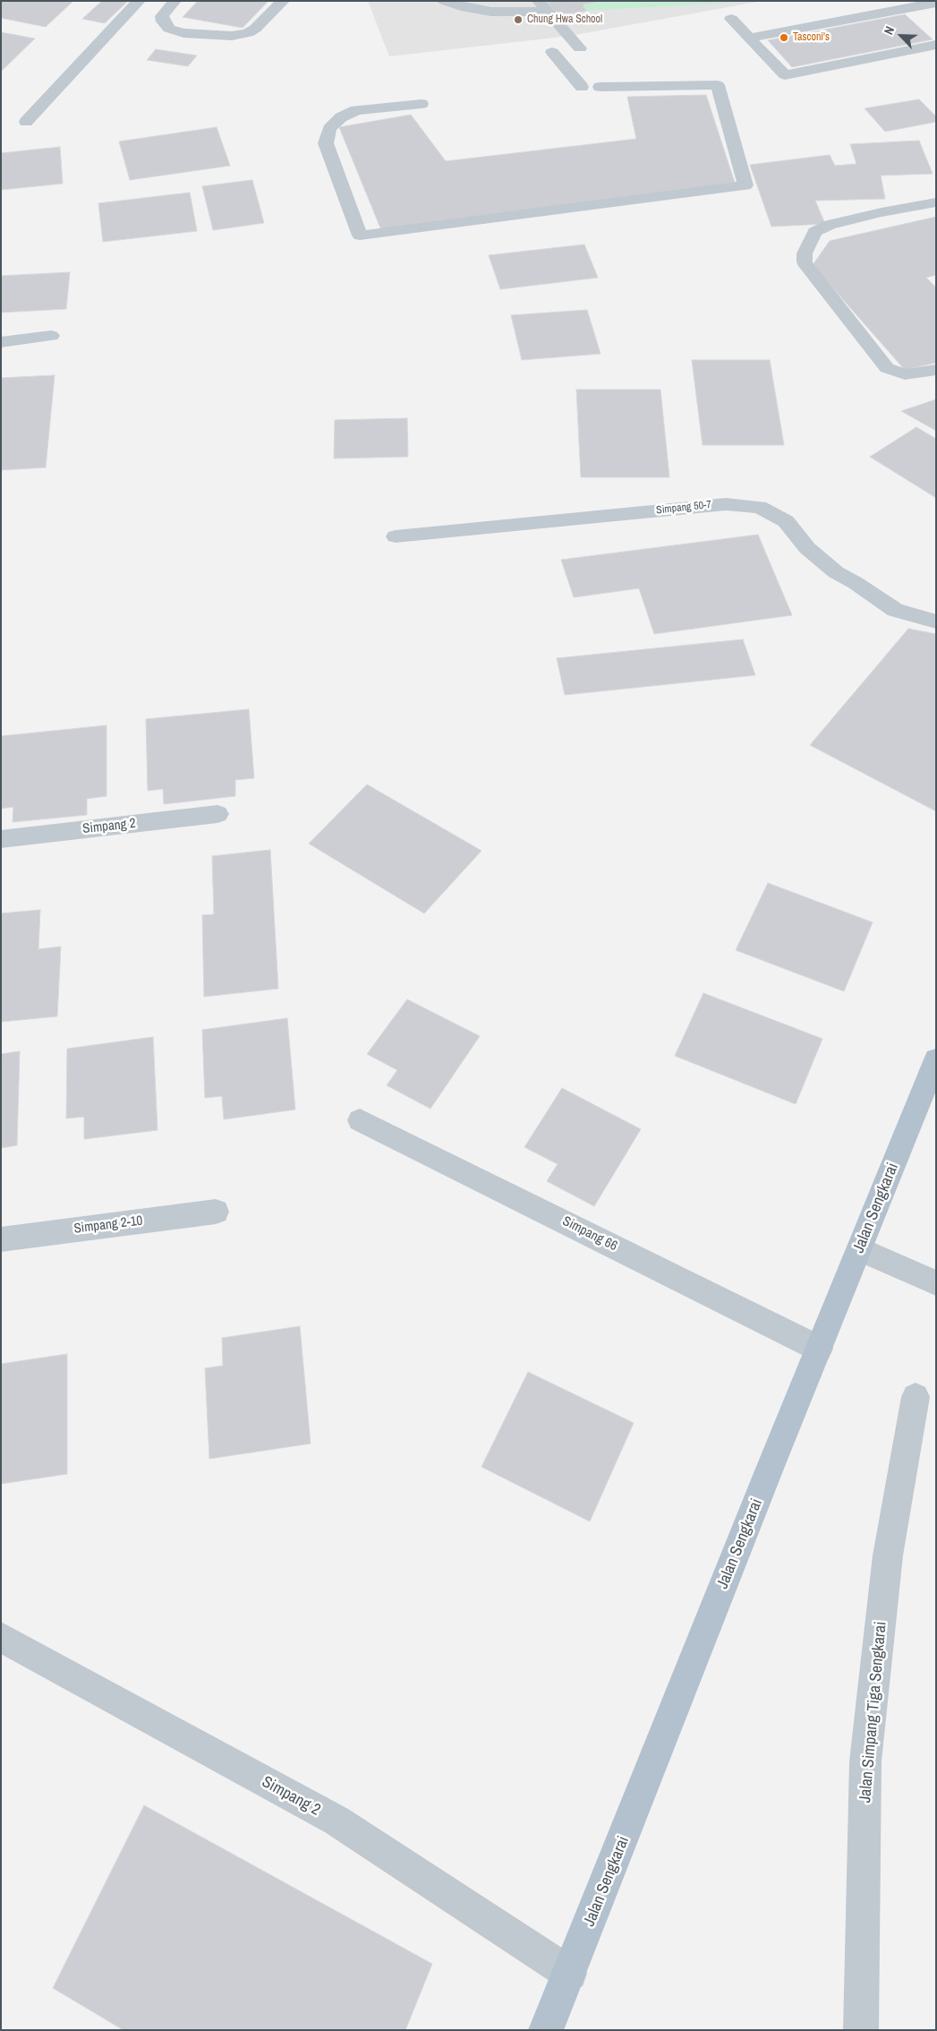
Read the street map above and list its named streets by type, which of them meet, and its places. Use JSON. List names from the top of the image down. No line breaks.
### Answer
{"streets":{"main road":["Jalan Sengkarai"],"street":["Simpang 50-7","Simpang 2","Simpang 2-10","Simpang 66","Jalan Simpang Tiga Sengkarai"]},"crossings":[["Simpang 2","Jalan Sengkarai"],["Jalan Sengkarai","Simpang 66"]],"places":["Chung Hwa School","Tasconi's"],"north":"top left"}
